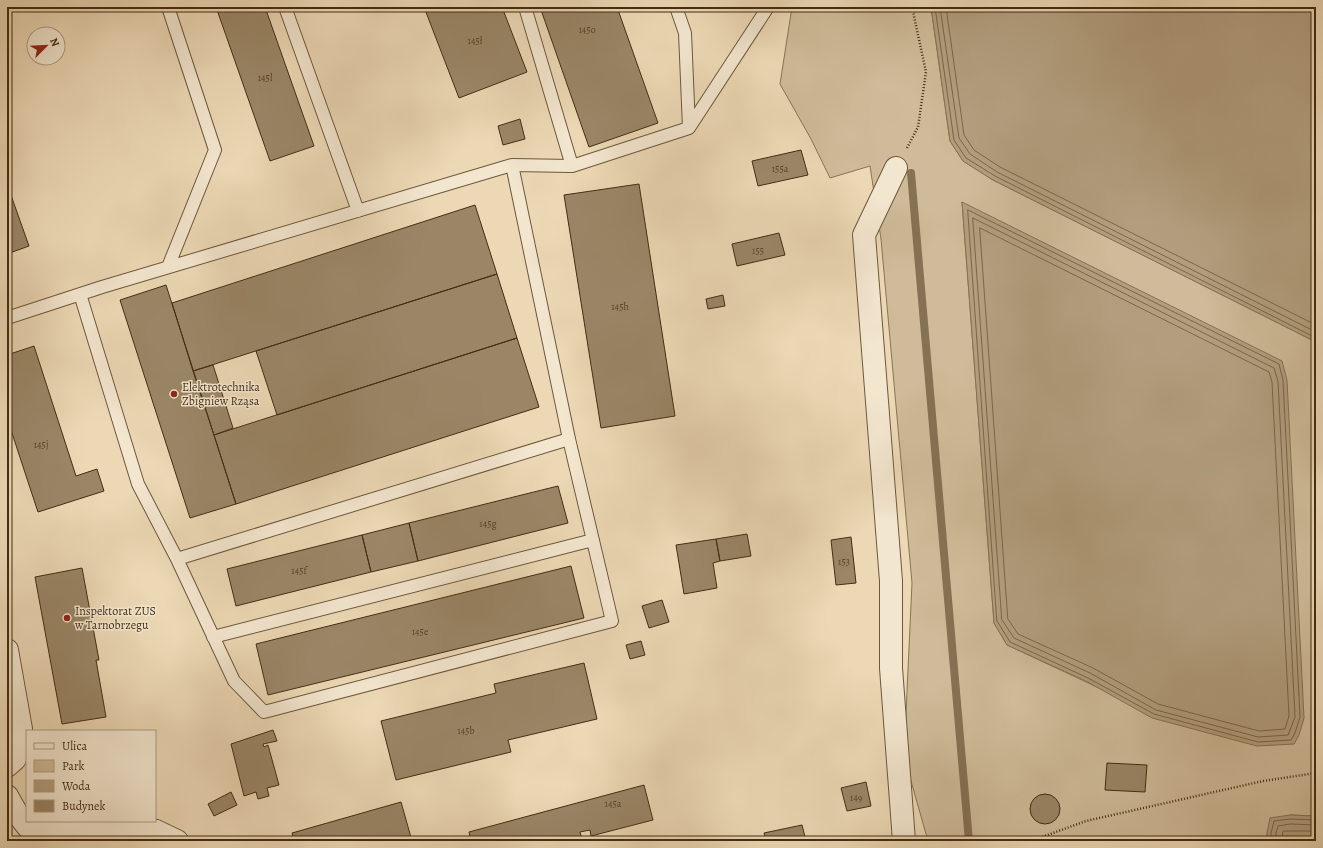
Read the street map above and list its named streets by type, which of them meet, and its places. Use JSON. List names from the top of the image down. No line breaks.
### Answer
{"places":["Elektrotechnika Zbigniew Rząsa","Inspektorat ZUS w Tarnobrzegu"],"house_numbers":["145o","145ł","145l","155a","155","145h","145j","145g","153","145f","145e","145b","149","145a"],"legend":["Ulica","Park","Woda","Budynek"],"north":"top right"}
